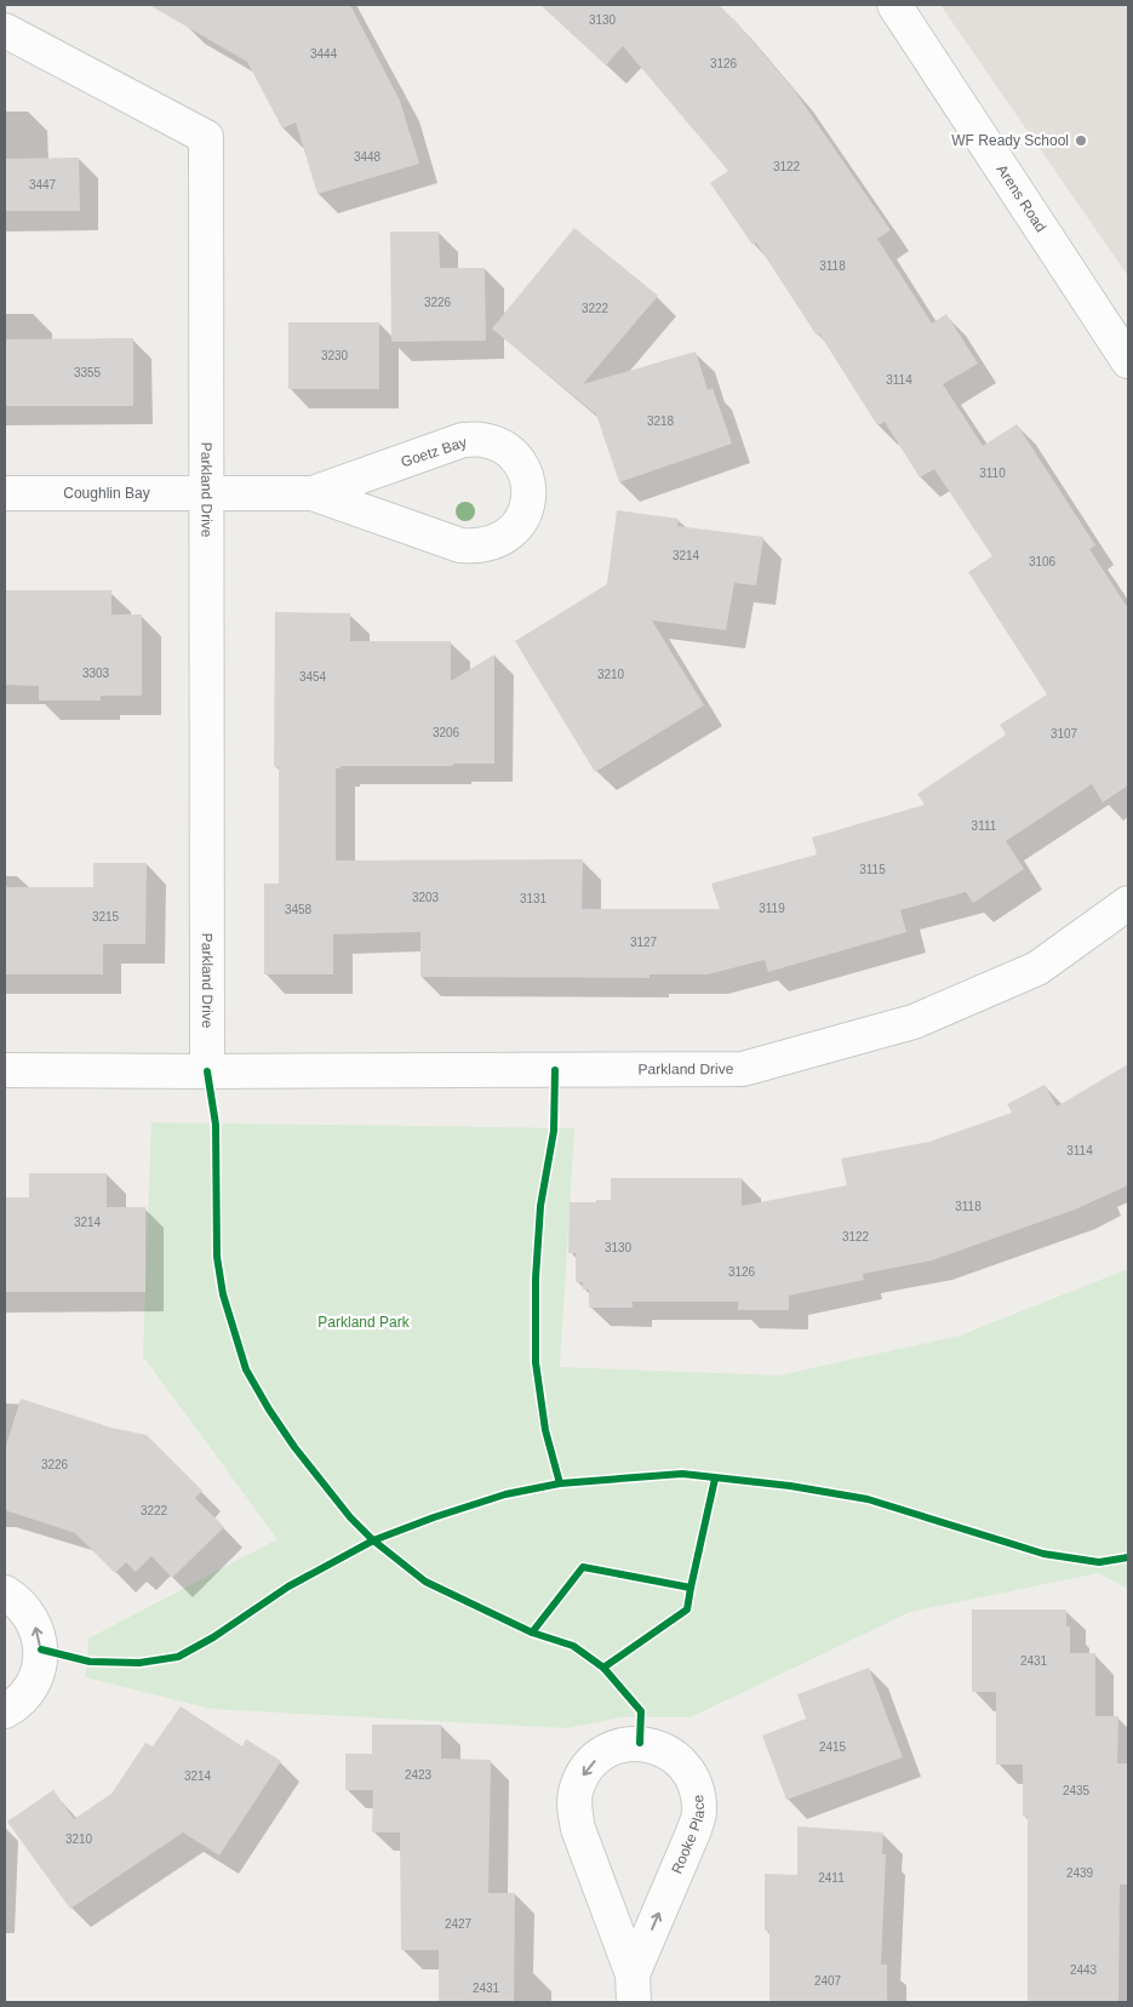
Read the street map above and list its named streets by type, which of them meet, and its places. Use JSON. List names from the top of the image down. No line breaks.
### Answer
{"streets":{"street":["Arens Road","Goetz Bay","Parkland Drive","Coughlin Bay","Rooke Place"]},"crossings":[["Goetz Bay","Parkland Drive"],["Goetz Bay","Coughlin Bay"],["Parkland Drive","Coughlin Bay"]],"parks":["Parkland Park"],"places":["WF Ready School"],"house_numbers":["3130","3444","3126","3448","3122","3447","3118","3226","3222","3230","3355","3114","3218","3110","3214","3106","3303","3210","3454","3206","3107","3111","3115","3203","3131","3119","3458","3215","3127","3114","3118","3214","3122","3130","3126","3226","3222","2431","2415","2423","3214","2435","3210","2439","2411","2427","2443","2407","2431"]}
